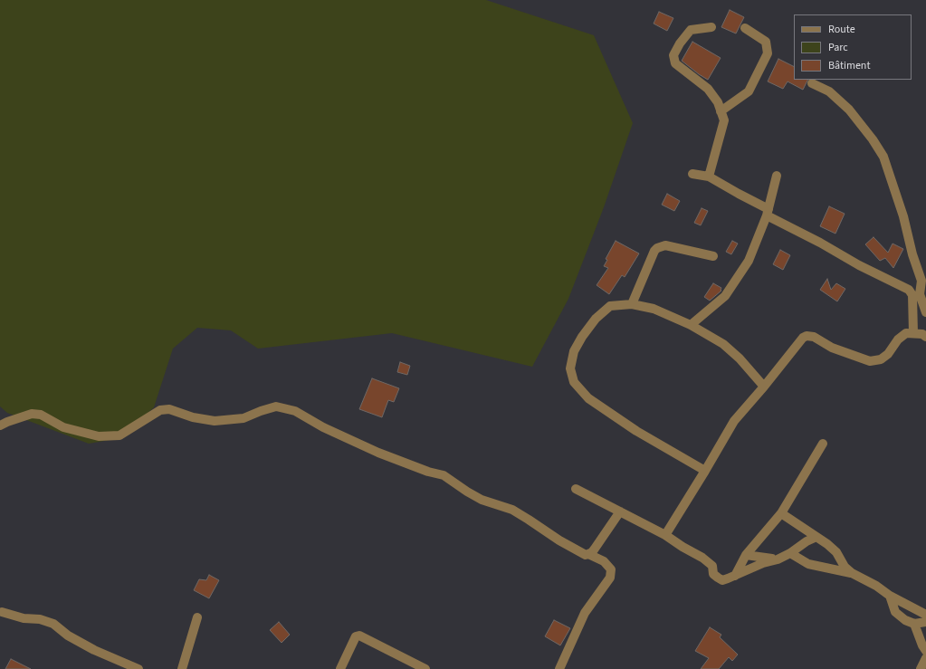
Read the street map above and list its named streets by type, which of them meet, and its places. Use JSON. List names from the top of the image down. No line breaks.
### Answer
{"legend":["Route","Parc","Bâtiment"]}
